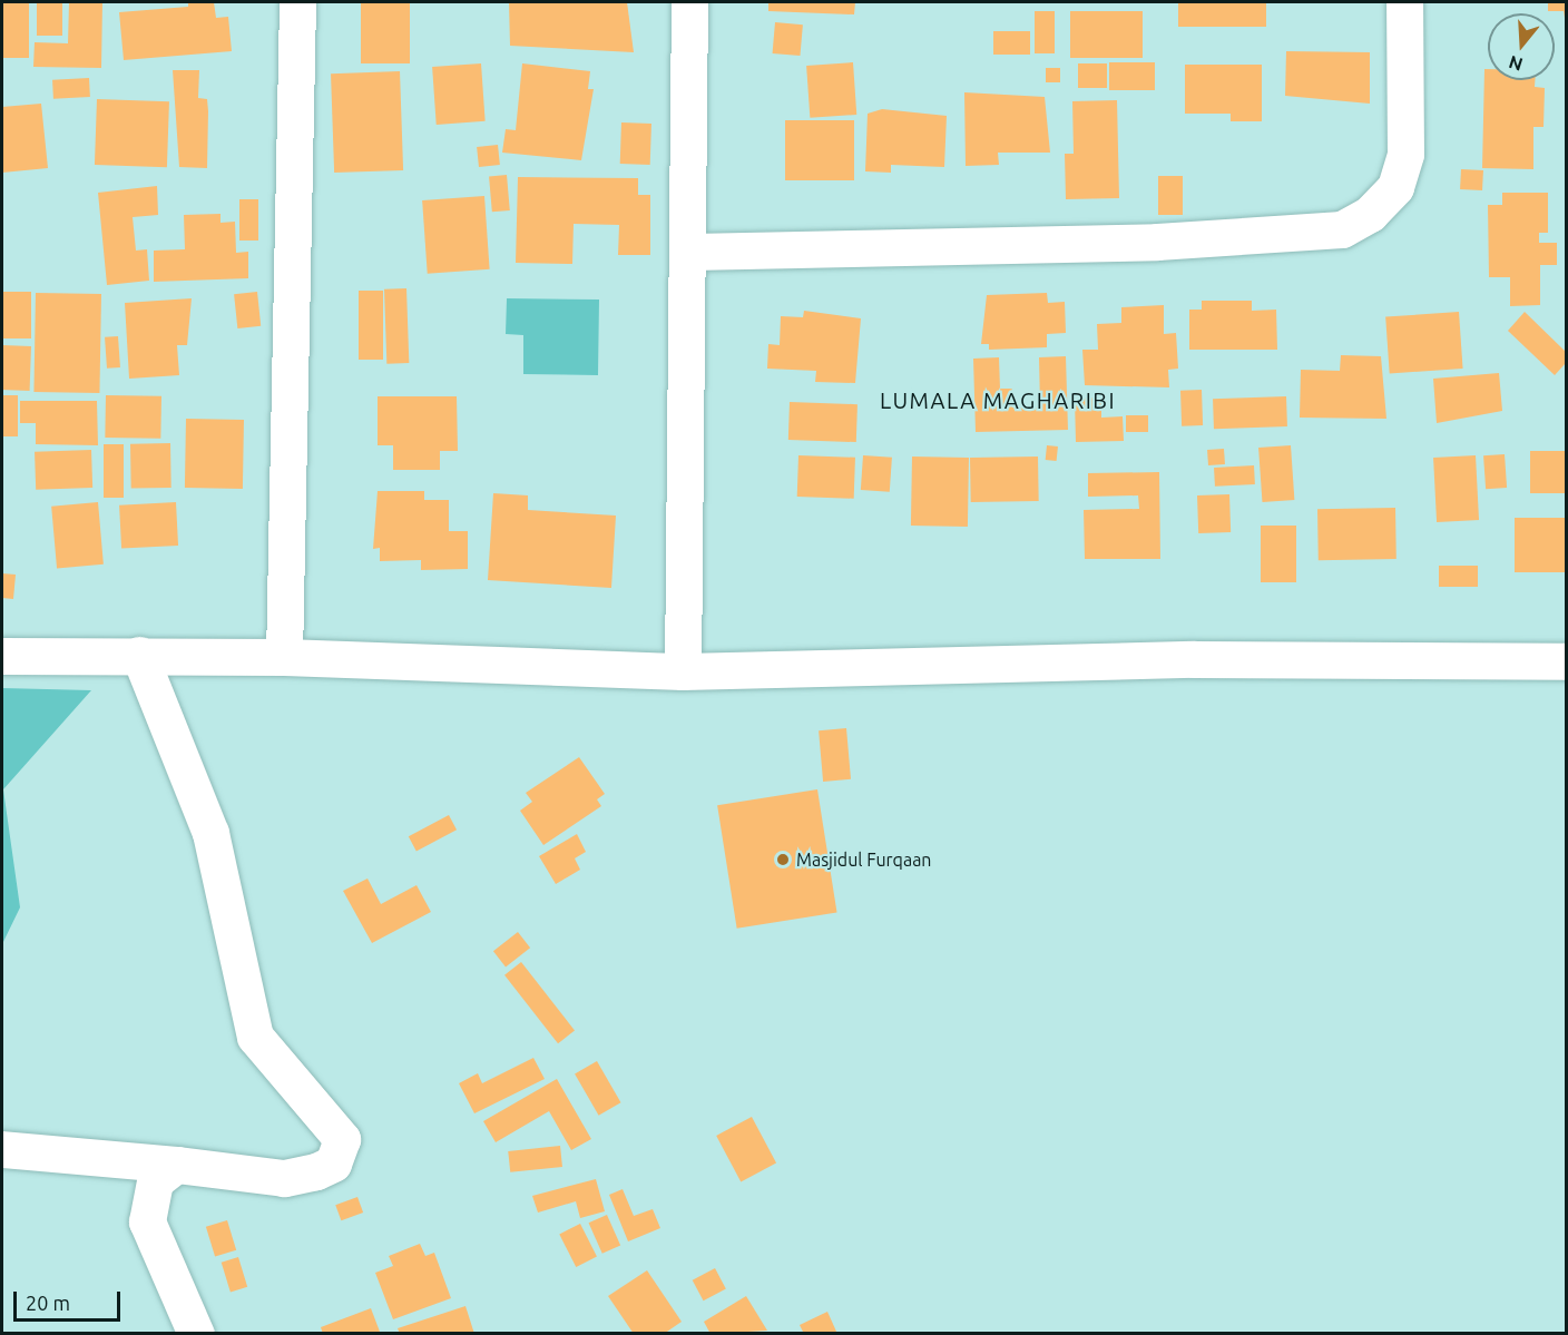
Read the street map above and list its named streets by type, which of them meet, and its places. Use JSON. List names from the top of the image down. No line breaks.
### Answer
{"districts":["LUMALA MAGHARIBI"],"places":["Masjidul Furqaan"],"scale_bar":"20 m","north":"bottom"}
